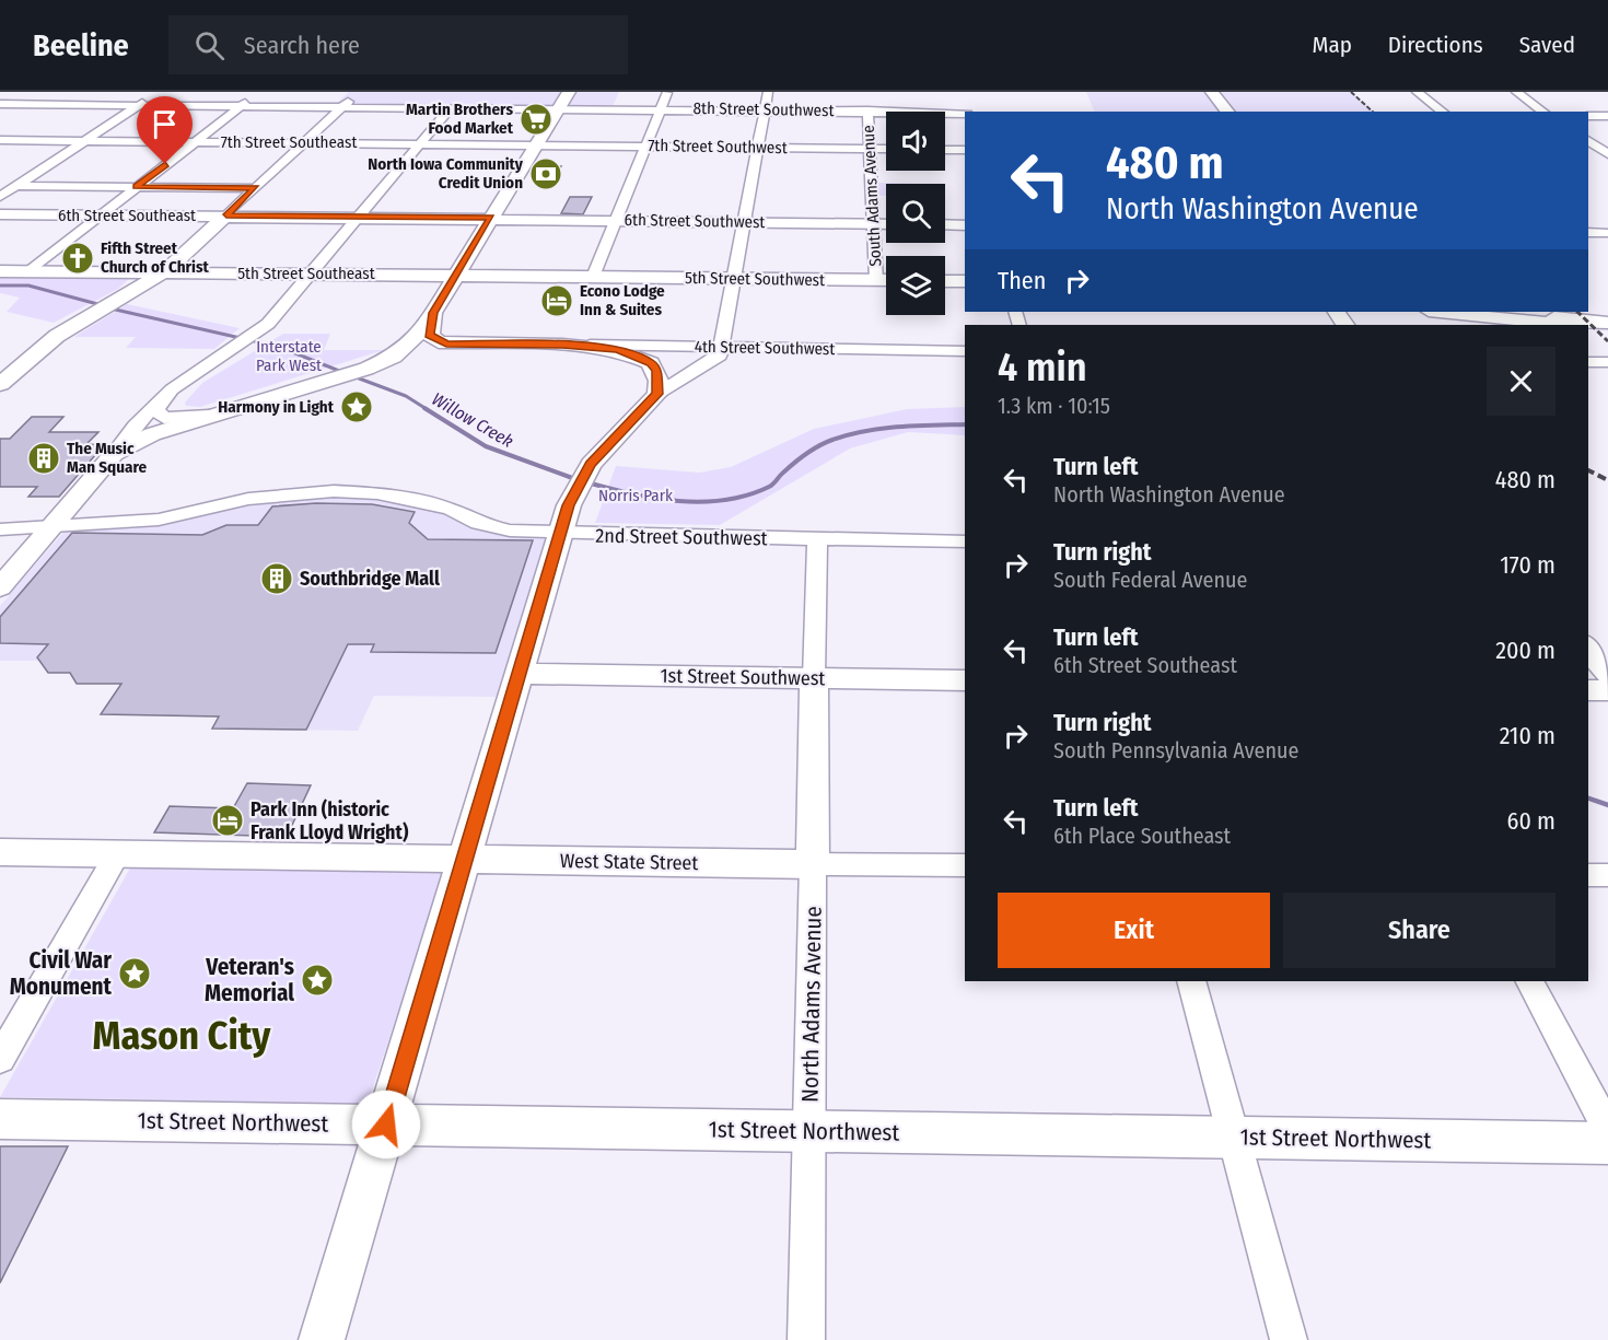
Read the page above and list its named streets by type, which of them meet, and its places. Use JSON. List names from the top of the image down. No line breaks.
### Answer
{"streets":{"main road":["6th Street Southeast","6th Street Southwest","5th Street Southeast","5th Street Southwest","1st Street Southwest","West State Street","1st Street Northwest"],"street":["8th Street Southwest","7th Street Southeast","7th Street Southwest","South Adams Avenue","4th Street Southwest","2nd Street Southwest","North Adams Avenue"]},"crossings":[["8th Street Southwest","South Adams Avenue"],["7th Street Southeast","7th Street Southwest"],["7th Street Southwest","South Adams Avenue"],["South Adams Avenue","6th Street Southwest"],["South Adams Avenue","5th Street Southwest"],["6th Street Southeast","6th Street Southwest"],["5th Street Southeast","5th Street Southwest"],["West State Street","North Adams Avenue"],["North Adams Avenue","1st Street Northwest"]],"districts":["Mason City"],"water":["Willow Creek"],"parks":["Interstate Park West","Norris Park"],"places":{"supermarket":["Martin Brothers Food Market"],"bank":["North Iowa Community Credit Union"],"church":["Fifth Street Church of Christ"],"hotel":["Econo Lodge Inn & Suites","Park Inn (historic Frank Lloyd Wright)"],"place":["Harmony in Light","Civil War Monument","Veteran's Memorial"],"building":["The Music Man Square","Southbridge Mall"]},"page":{"header":"Beeline","search":"Search here","nav":["Map","Directions","Saved"],"turn":["480 m","North Washington Avenue"],"then":"Then","heading":["4 min","1.3 km · 10:15"],"list":[{"name":"Turn left","note":"North Washington Avenue","value":"480 m"},{"name":"Turn right","note":"South Federal Avenue","value":"170 m"},{"name":"Turn left","note":"6th Street Southeast","value":"200 m"},{"name":"Turn right","note":"South Pennsylvania Avenue","value":"210 m"},{"name":"Turn left","note":"6th Place Southeast","value":"60 m"}],"buttons":["Exit","Share"]}}
